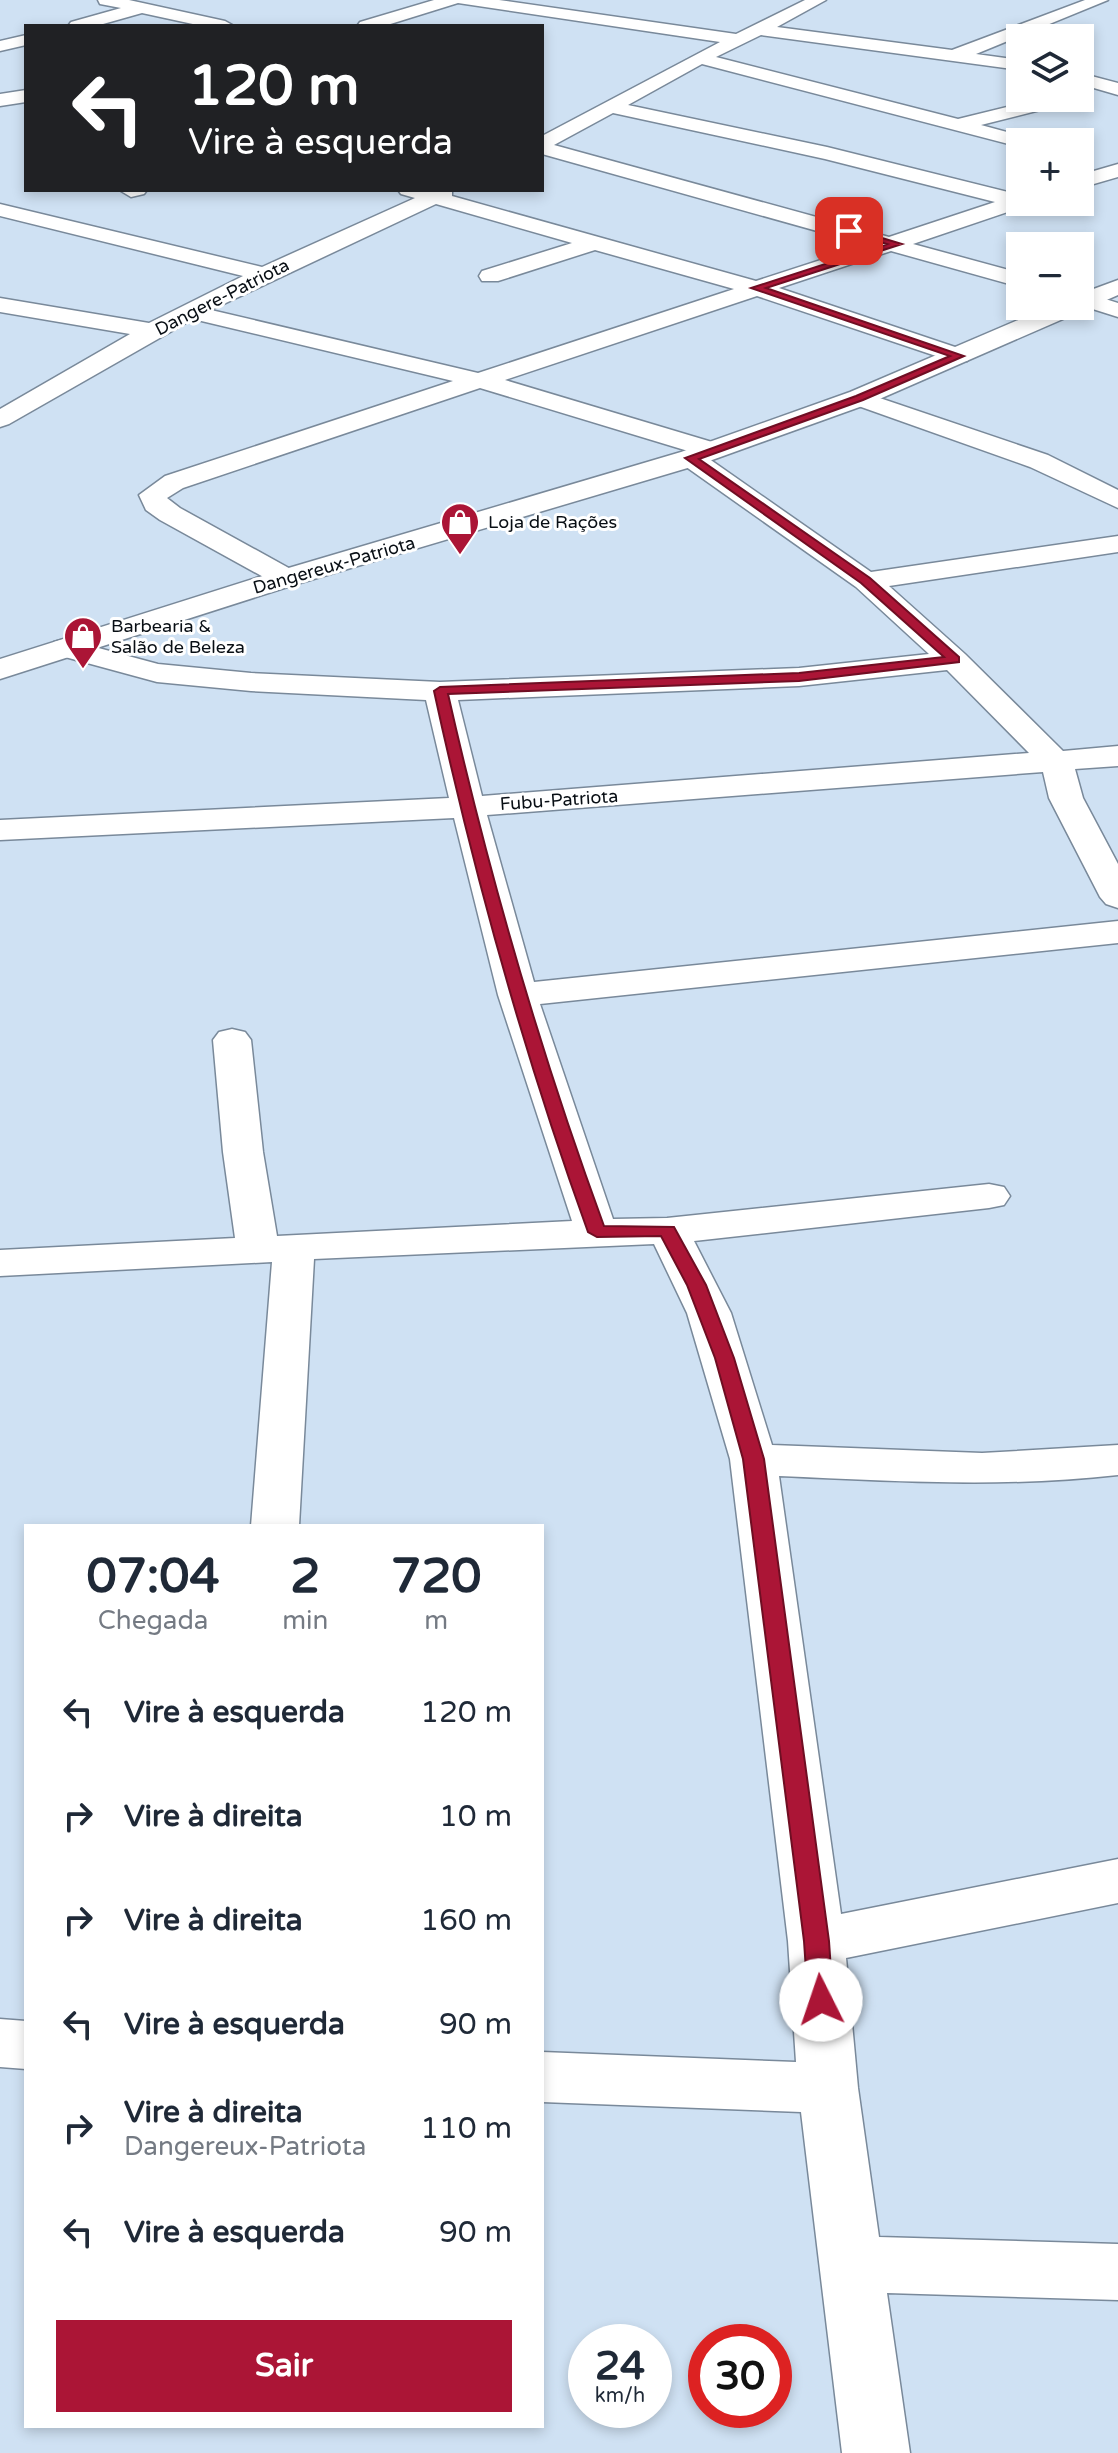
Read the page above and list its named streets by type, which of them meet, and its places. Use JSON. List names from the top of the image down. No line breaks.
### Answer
{"streets":{"street":["Dangere-Patriota","Dangereux-Patriota","Fubu-Patriota"]},"places":{"shop":["Loja de Rações","Barbearia & Salão de Beleza"]},"page":{"map_buttons":["+","−"],"turn":["120 m","Vire à esquerda"],"eta":["07:04","Chegada","2","min","720","m"],"list":[{"name":"Vire à esquerda","value":"120 m"},{"name":"Vire à direita","value":"10 m"},{"name":"Vire à direita","value":"160 m"},{"name":"Vire à esquerda","value":"90 m"},{"name":"Vire à direita","note":"Dangereux-Patriota","value":"110 m"},{"name":"Vire à esquerda","value":"90 m"}],"buttons":"Sair","speed":"24 km/h","limit":"30"}}
